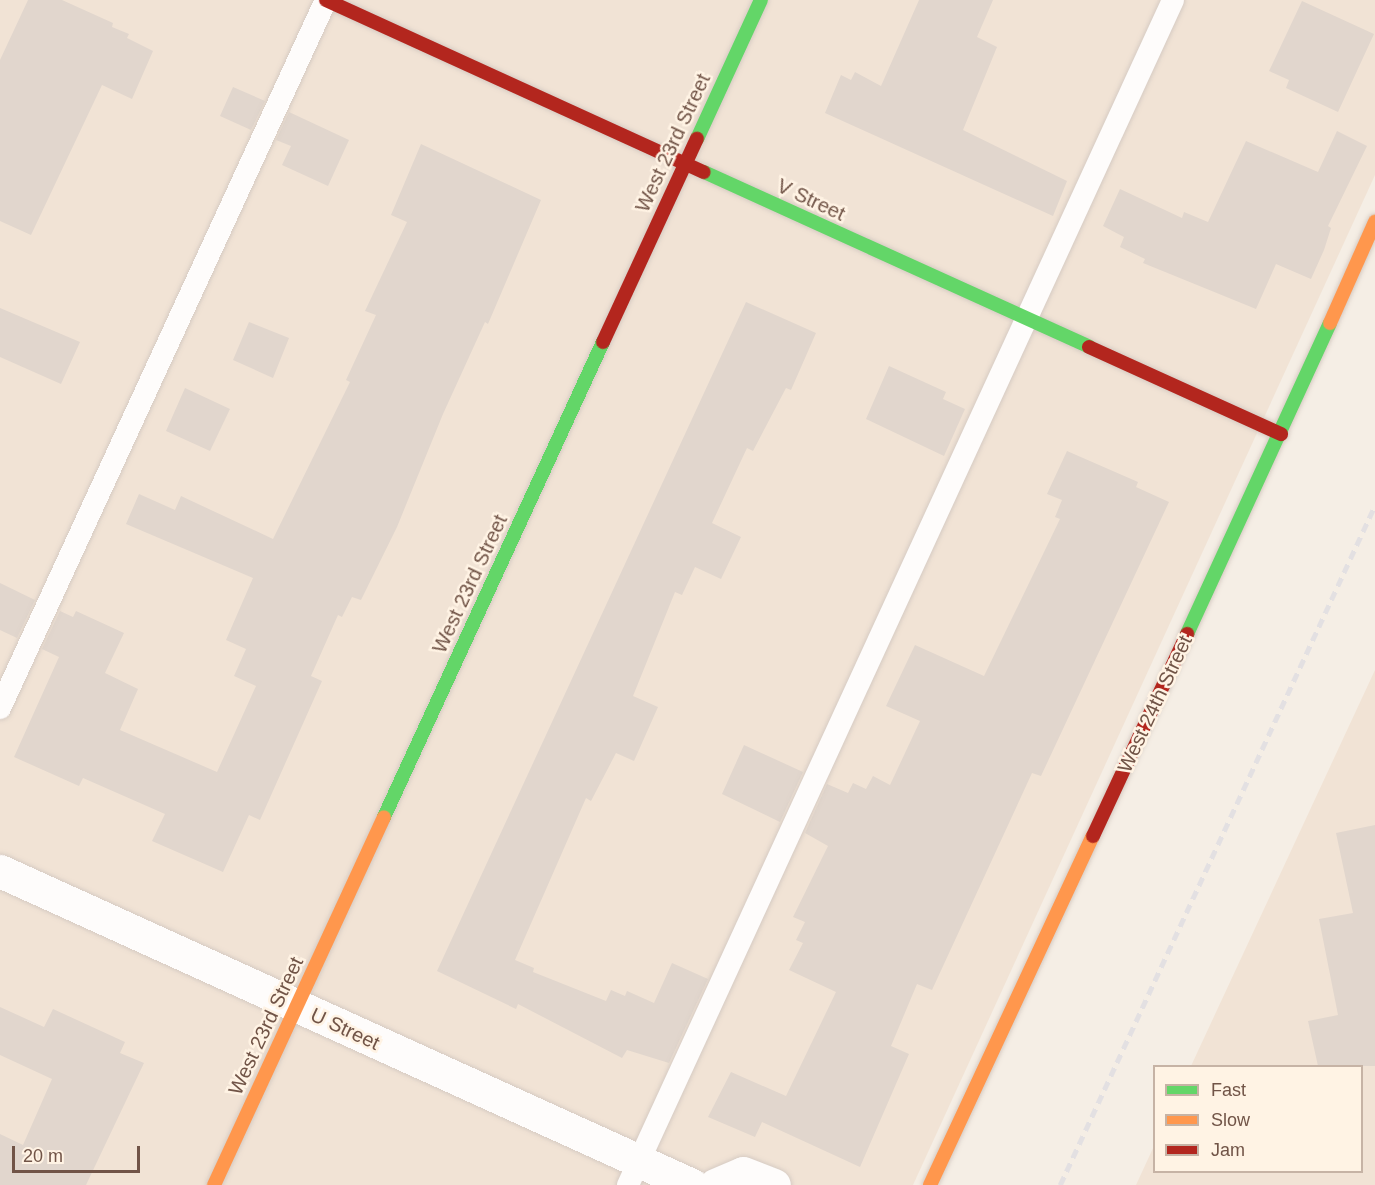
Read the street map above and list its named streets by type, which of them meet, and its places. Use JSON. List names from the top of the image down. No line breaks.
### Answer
{"streets":{"street":["West 23rd Street","V Street","West 24th Street","U Street"]},"crossings":[["West 23rd Street","V Street"],["West 23rd Street","U Street"],["V Street","West 24th Street"]],"legend":["Fast","Slow","Jam"],"scale_bar":"20 m"}
